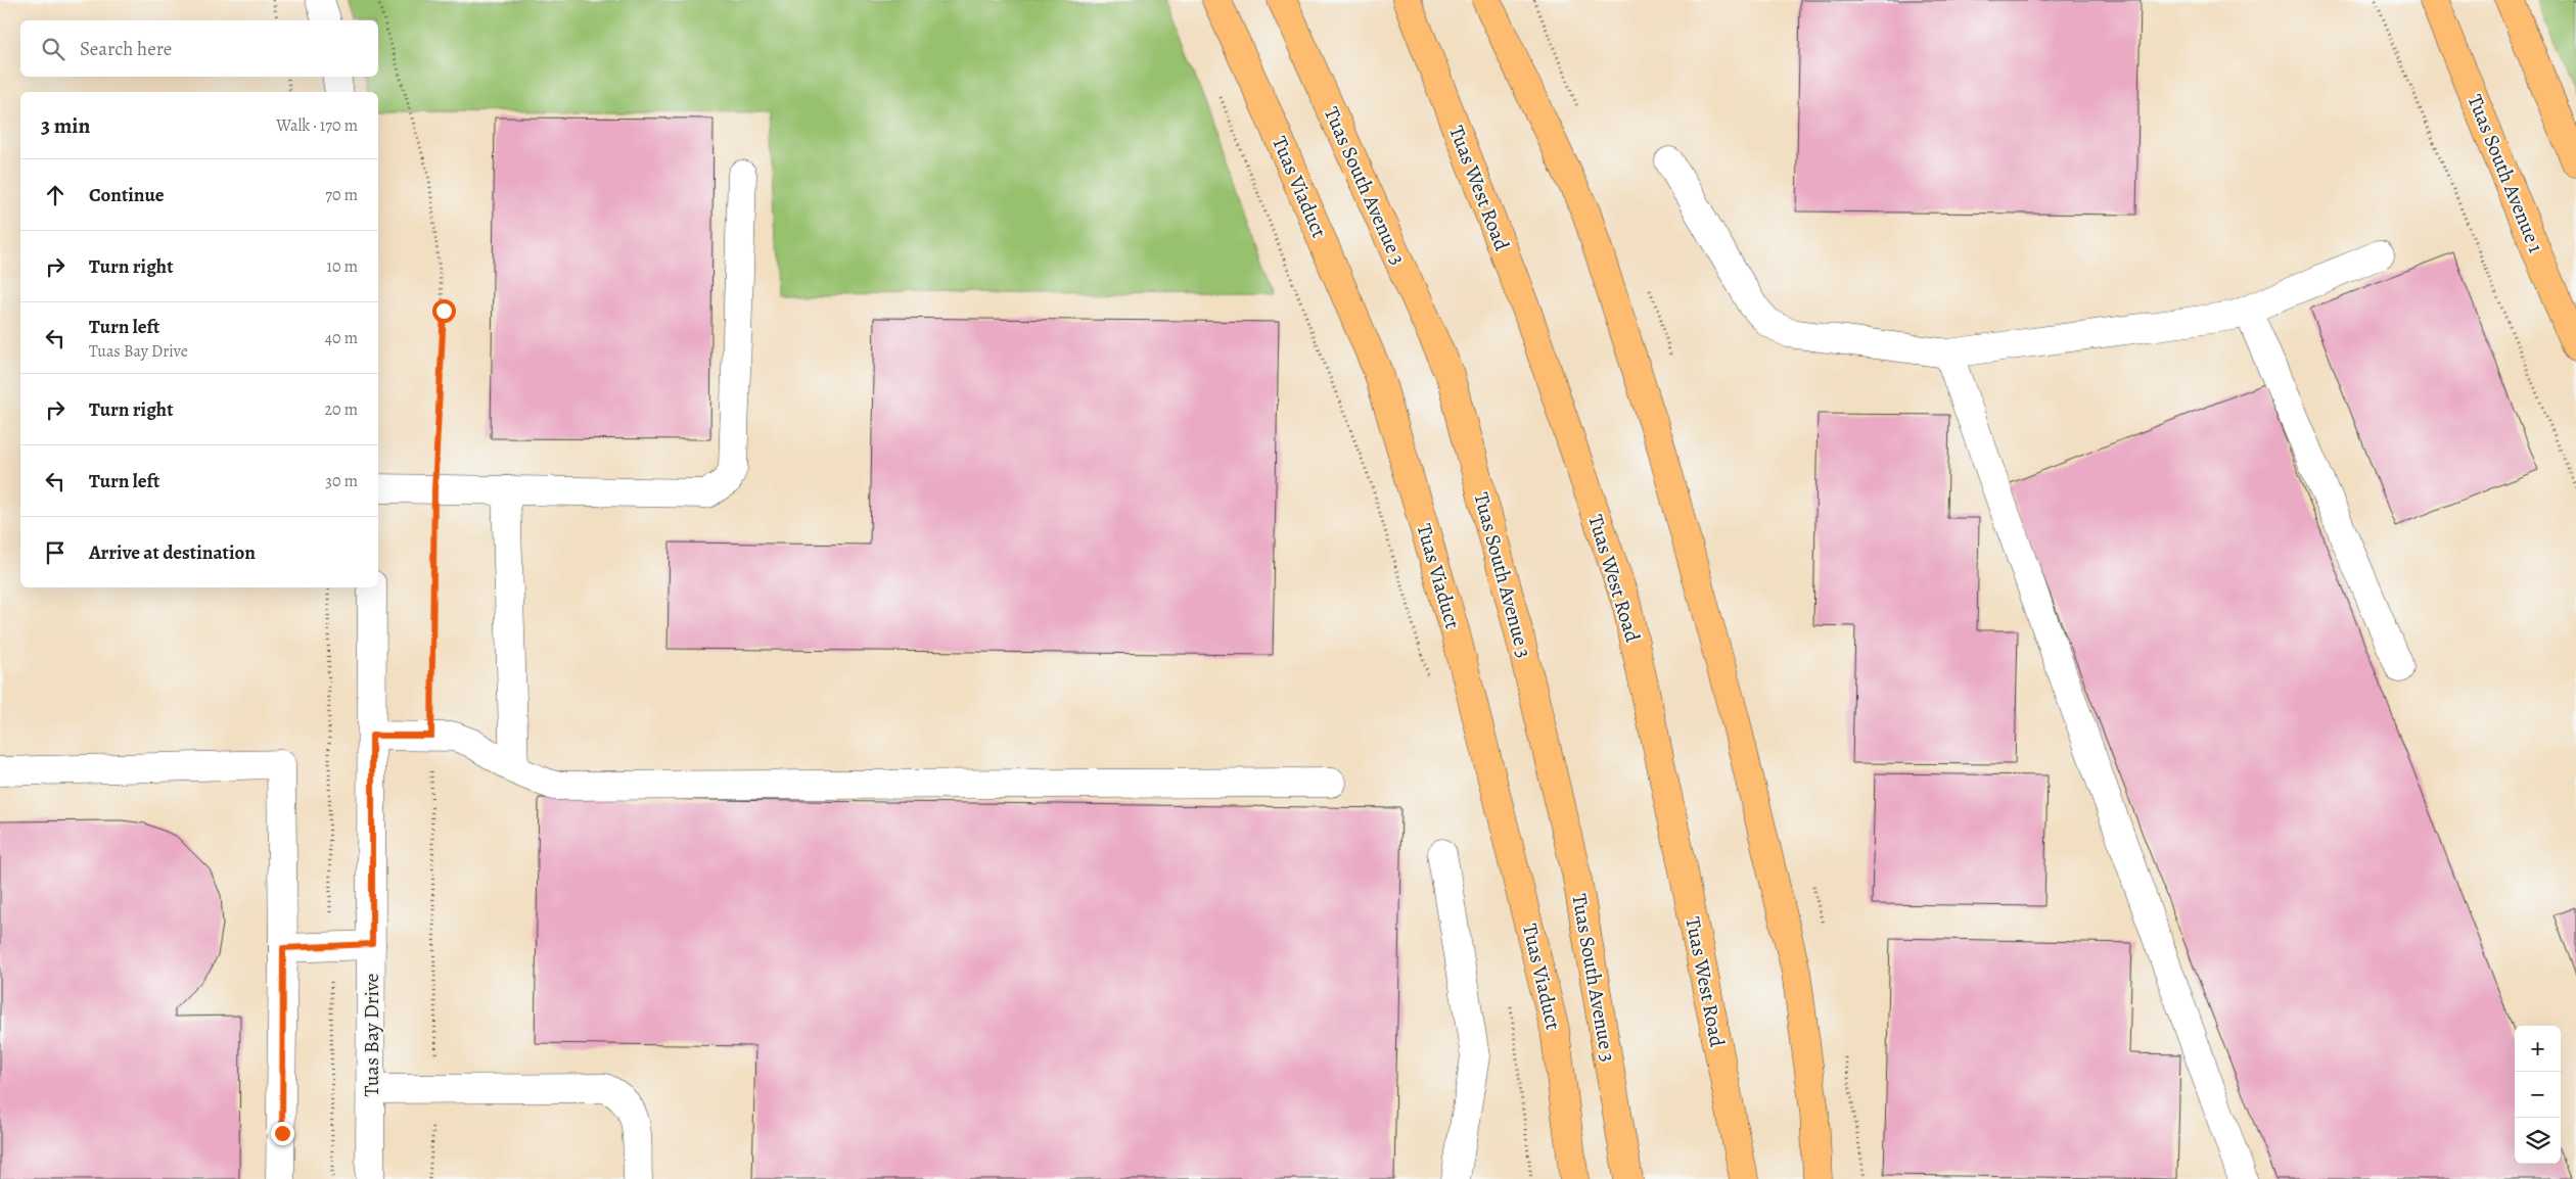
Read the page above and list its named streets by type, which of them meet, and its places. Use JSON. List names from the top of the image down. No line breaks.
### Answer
{"streets":{"main road":["Tuas South Avenue 1","Tuas South Avenue 3","Tuas Viaduct","Tuas West Road"],"street":["Tuas Bay Drive"]},"page":{"search":"Search here","heading":["3 min","Walk · 170 m"],"list":[["Continue","70 m"],["Turn right","10 m"],["Turn left","Tuas Bay Drive","40 m"],["Turn right","20 m"],["Turn left","30 m"],"Arrive at destination"],"map_buttons":["+","−"]}}
